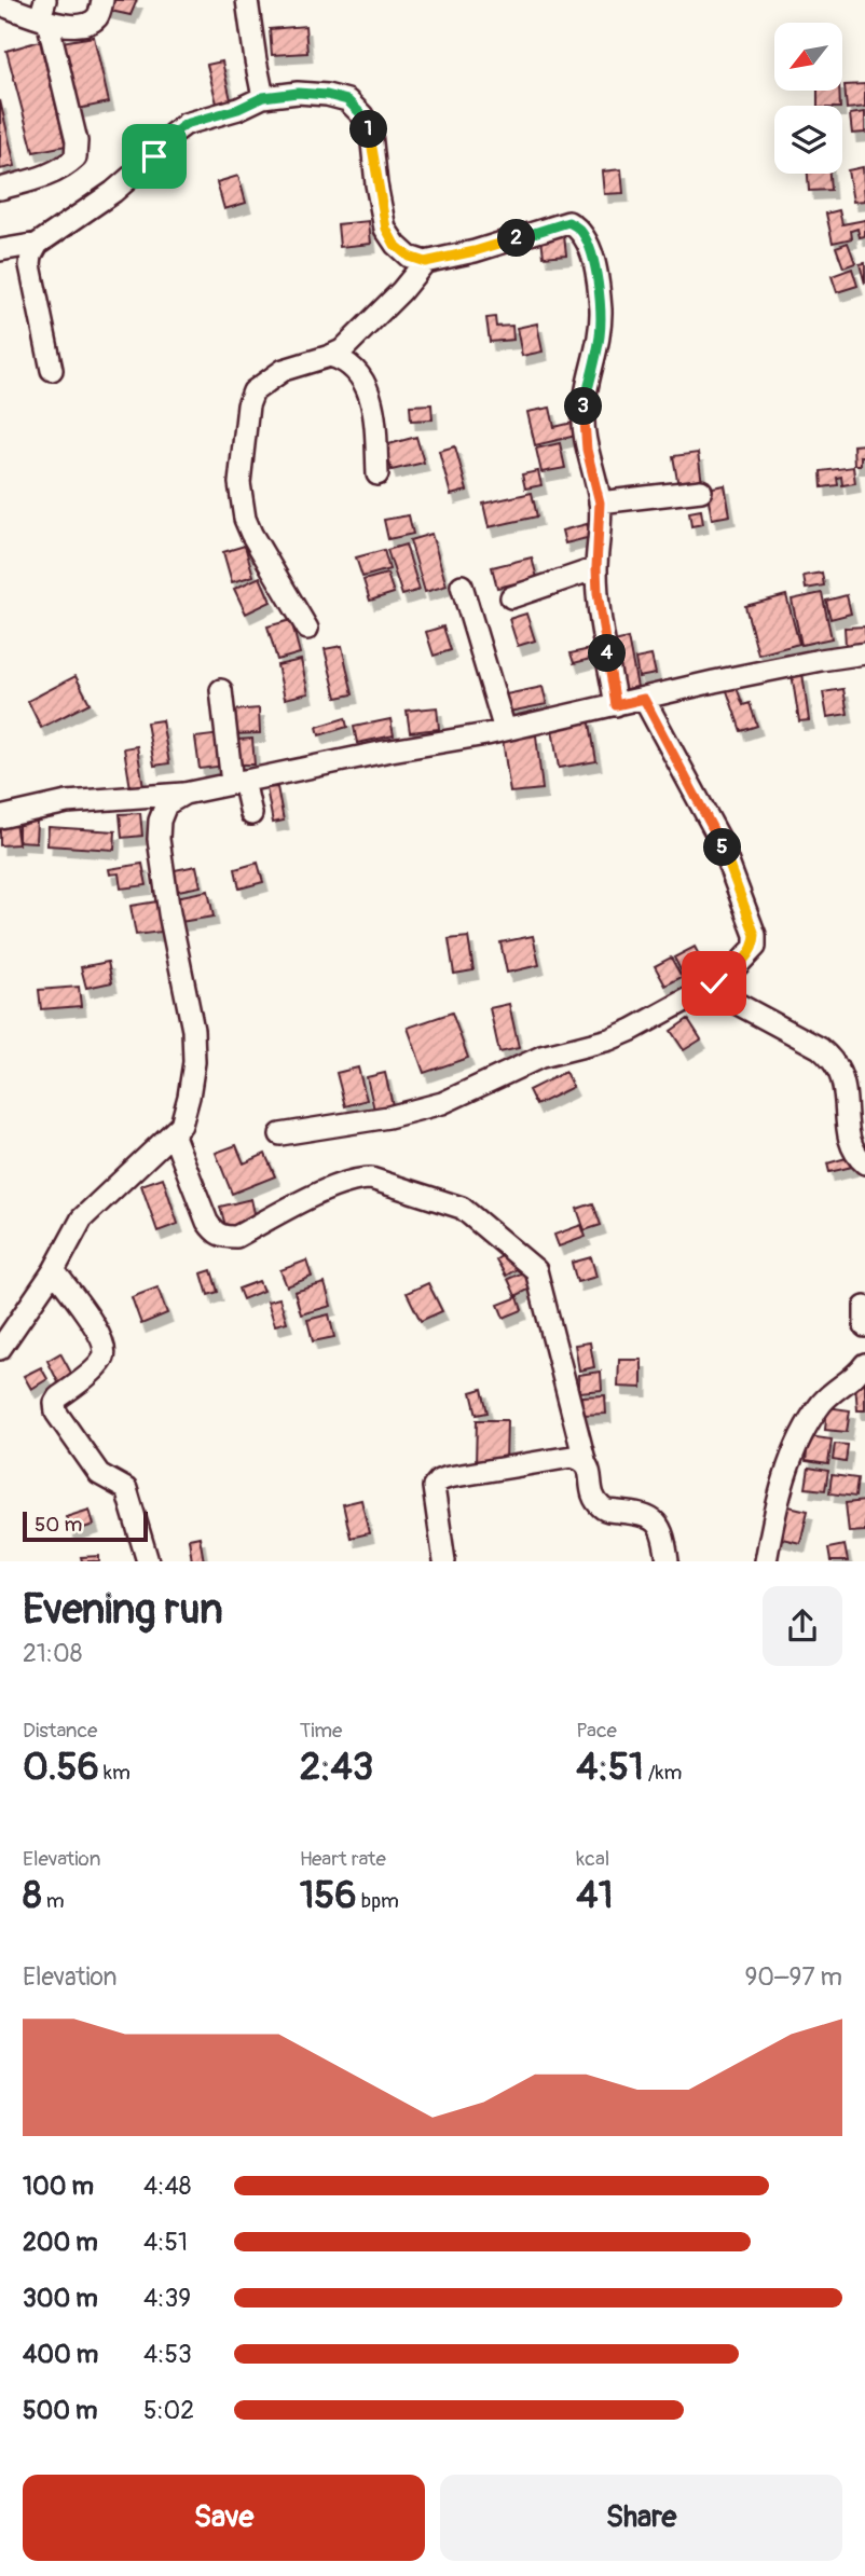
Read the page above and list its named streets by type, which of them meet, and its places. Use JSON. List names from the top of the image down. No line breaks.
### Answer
{"scale_bar":"50 m","north":"bottom left","page":{"pins":["1","2","3","4","5"],"scale":"50 m","heading":["Evening run","21:08"],"stats":[["Distance","0.56 km"],["Time","2:43"],["Pace","4:51 /km"],["Elevation","8 m"],["Heart rate","156 bpm"],["kcal","41"]],"chart":["Elevation","90–97 m"],"list":[{"name":"100 m","note":"4:48"},{"name":"200 m","note":"4:51"},{"name":"300 m","note":"4:39"},{"name":"400 m","note":"4:53"},{"name":"500 m","note":"5:02"}],"buttons":["Save","Share"]}}
